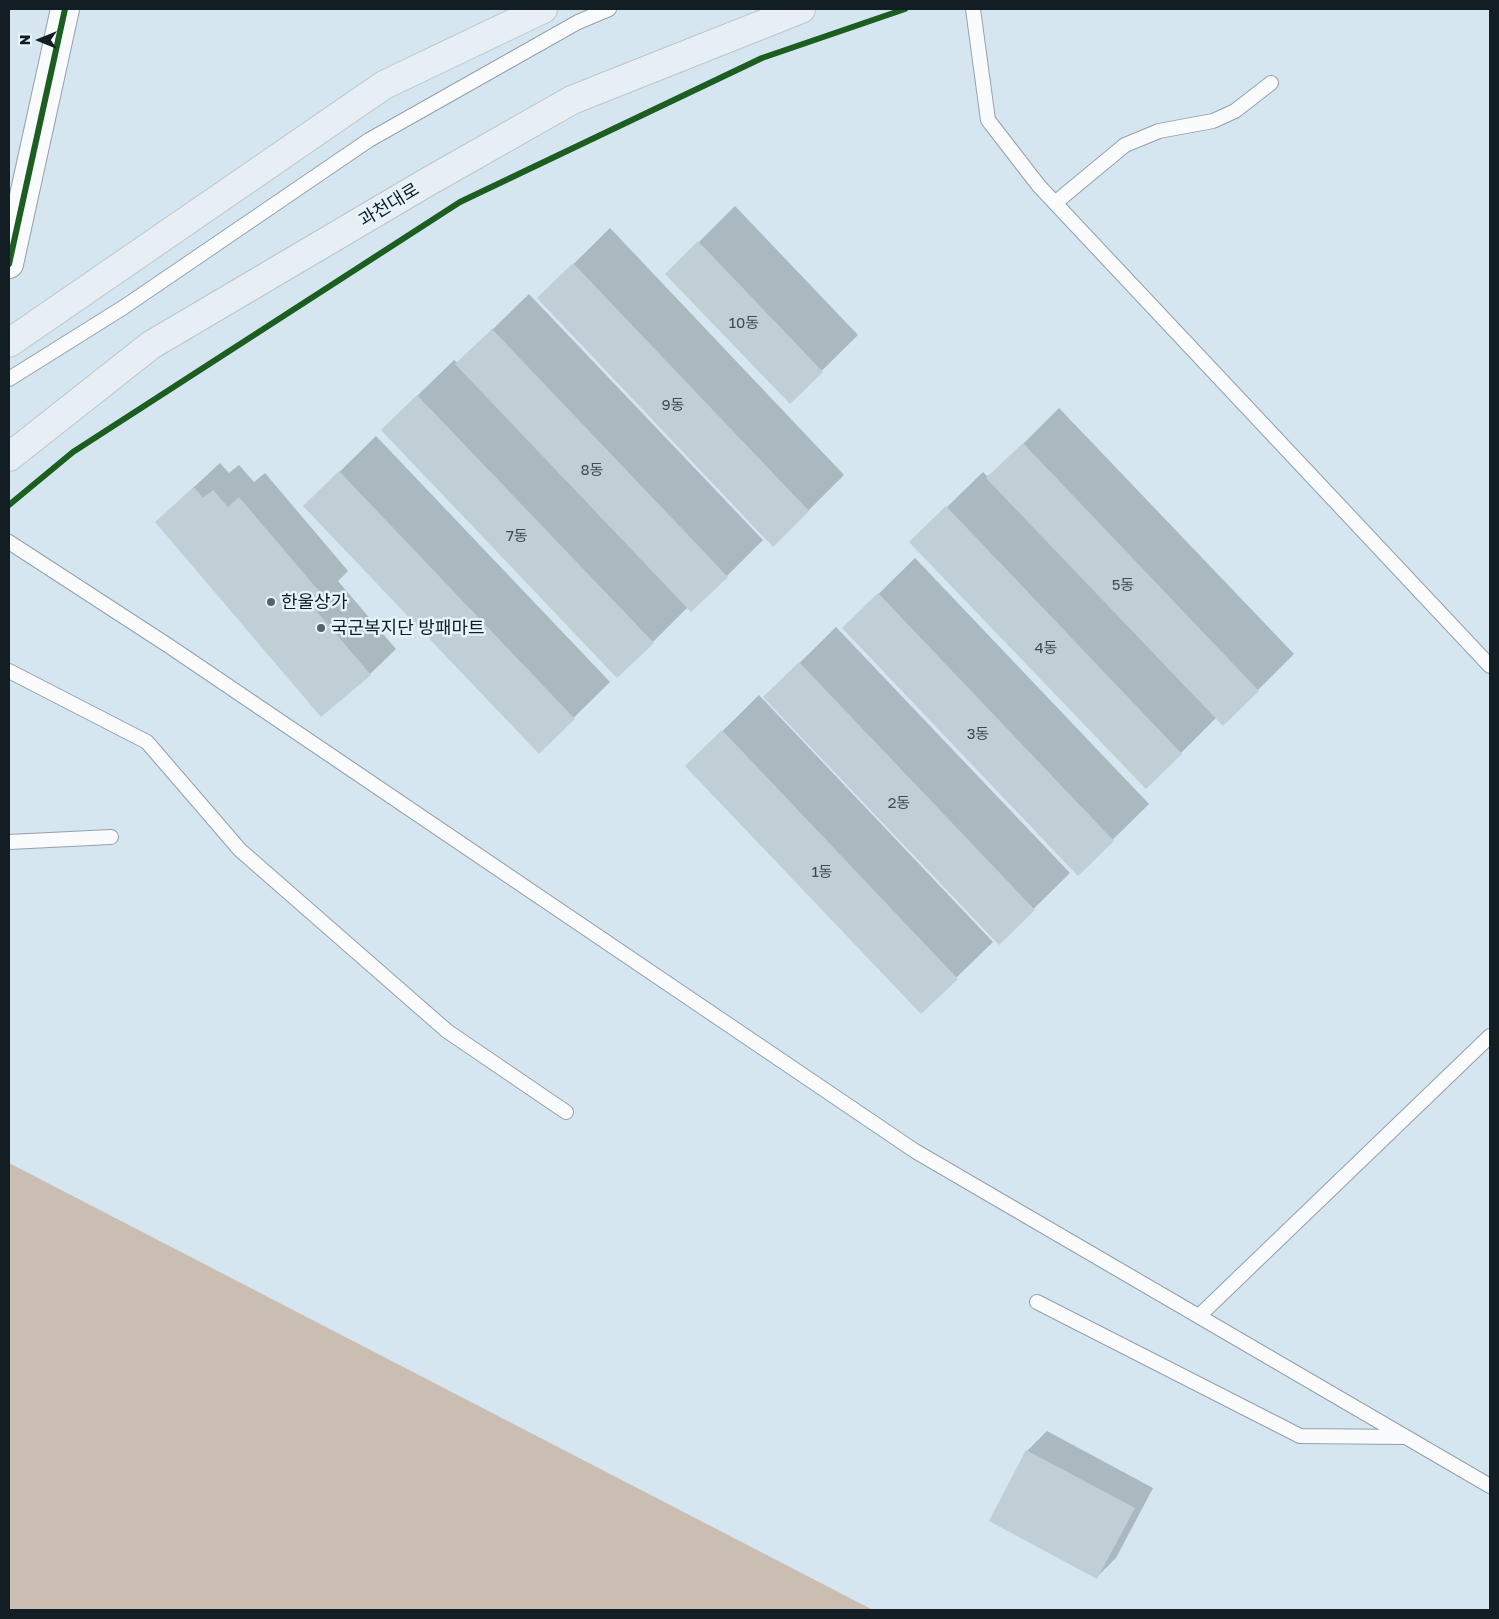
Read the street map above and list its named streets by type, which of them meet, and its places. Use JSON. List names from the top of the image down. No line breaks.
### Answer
{"streets":{"main road":["과천대로"]},"places":["한울상가","국군복지단 방패마트"],"house_numbers":["10동","9동","8동","7동","5동","4동","3동","2동","1동"],"north":"left"}
